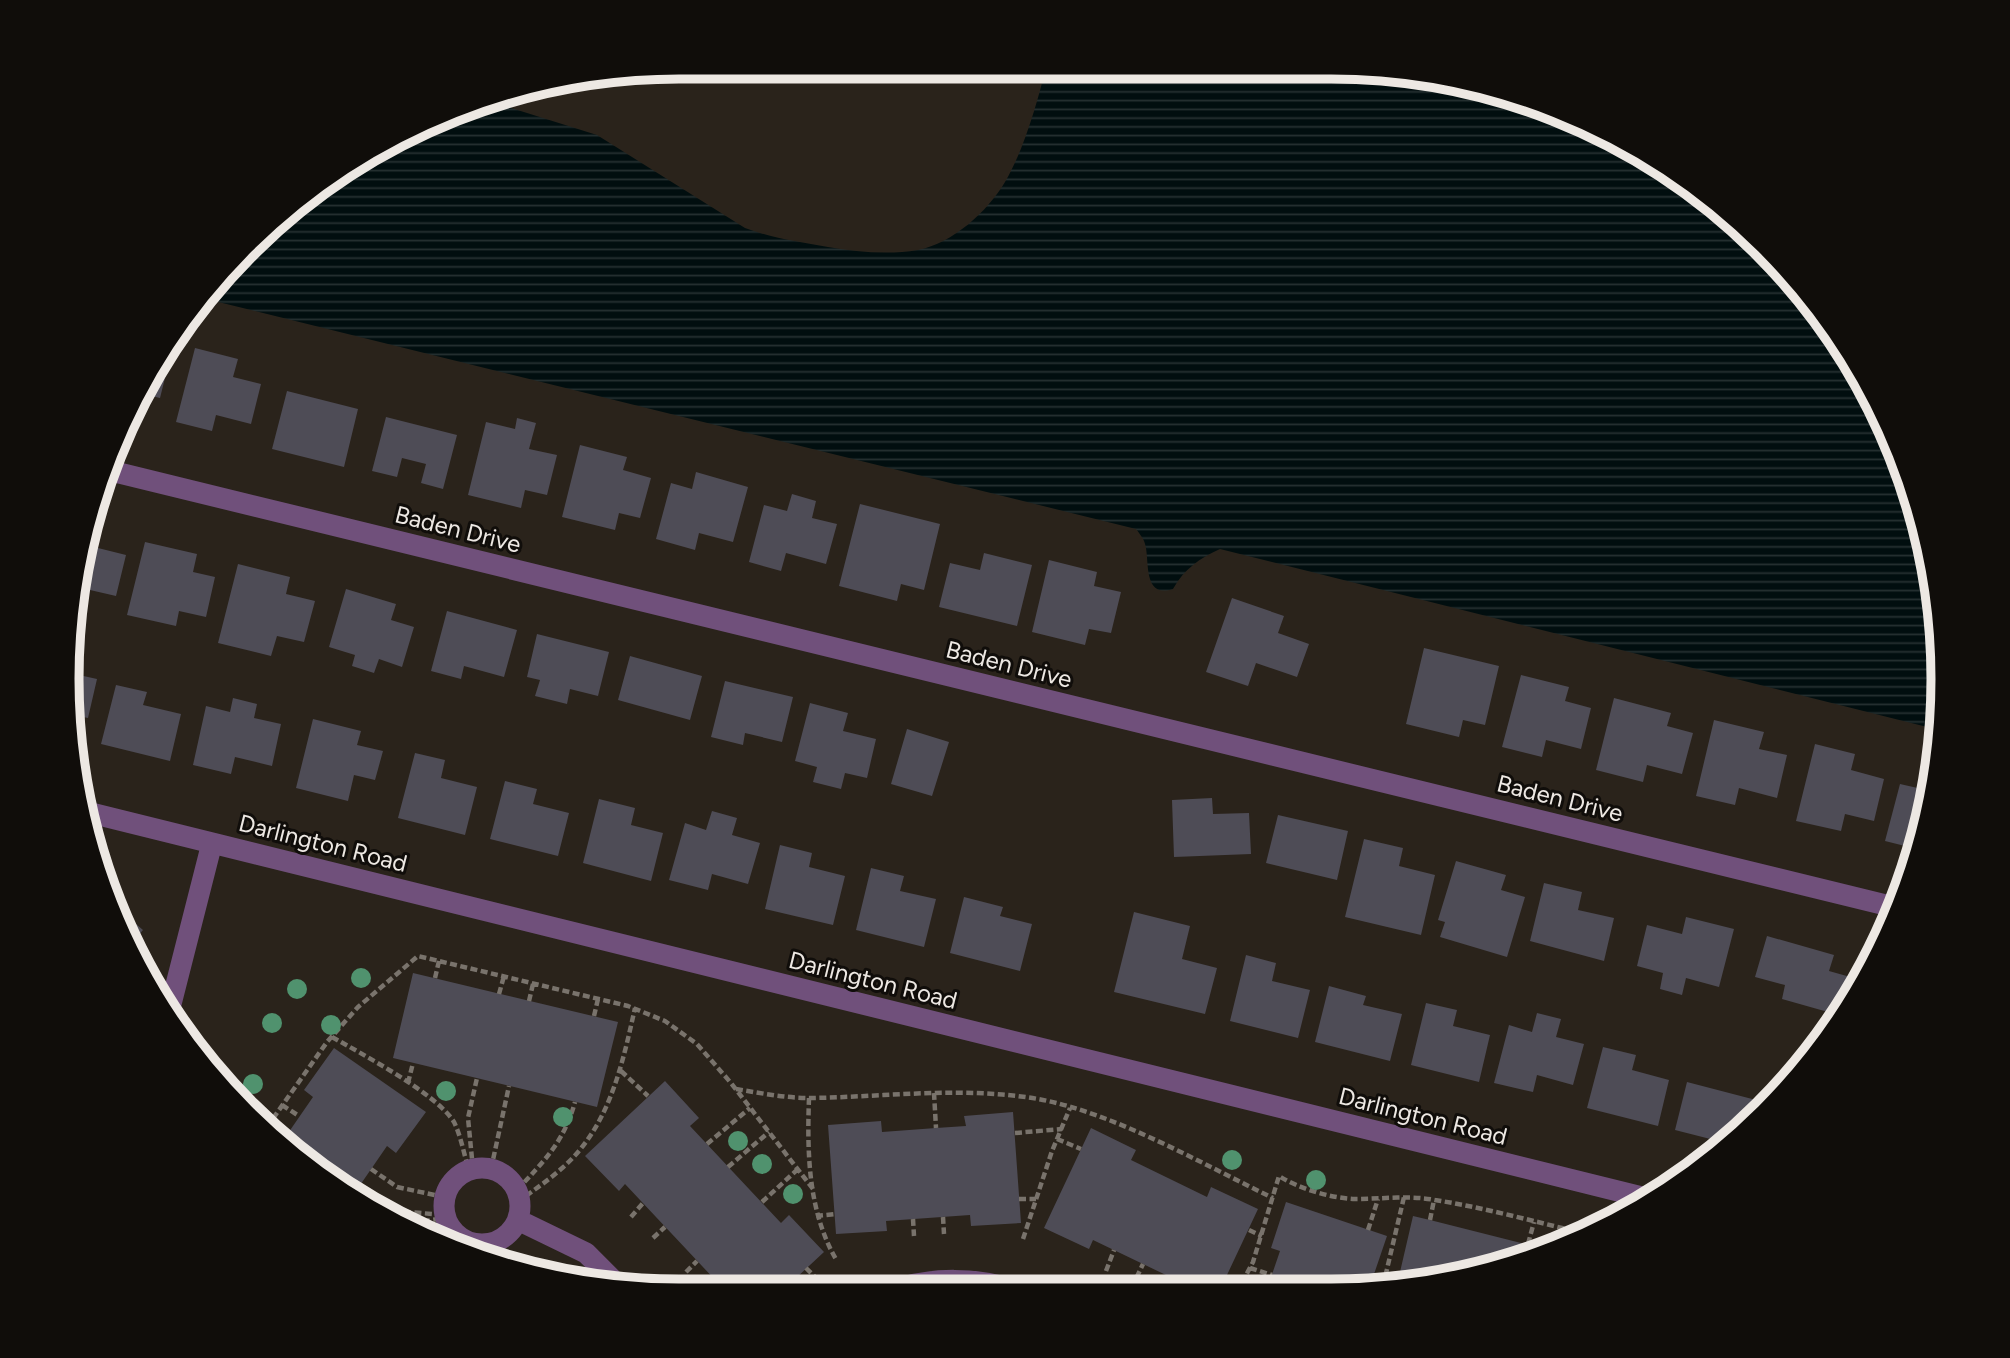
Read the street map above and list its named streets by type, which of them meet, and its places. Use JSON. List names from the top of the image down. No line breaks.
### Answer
{"streets":{"street":["Baden Drive","Darlington Road"]}}
